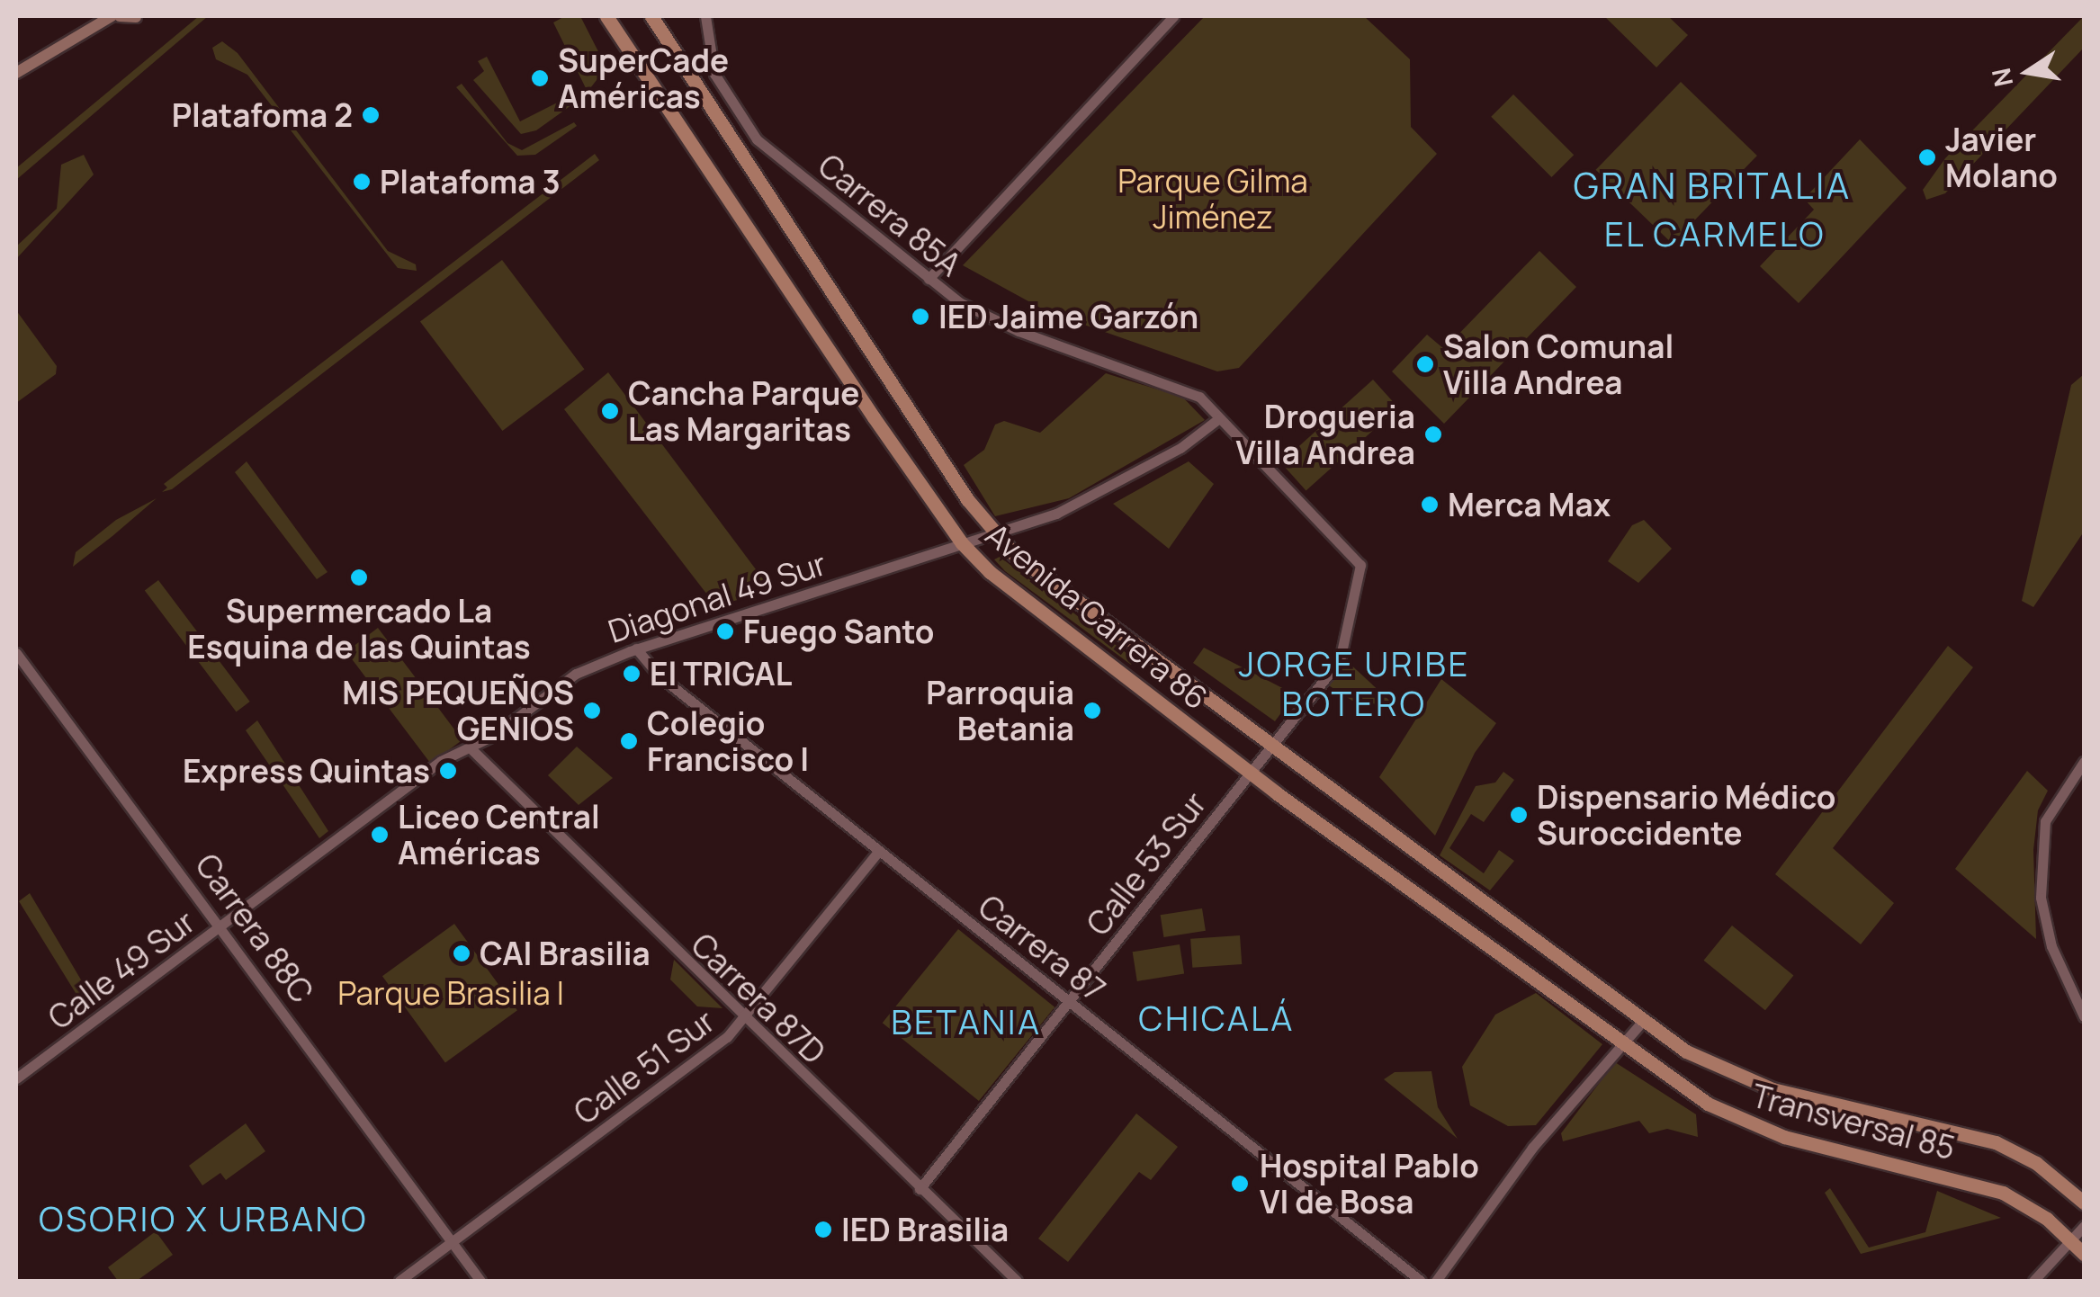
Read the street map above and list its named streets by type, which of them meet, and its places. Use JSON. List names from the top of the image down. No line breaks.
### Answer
{"streets":{"main road":["Avenida Carrera 86","Transversal 85"],"street":["Carrera 85A","Diagonal 49 Sur","Calle 53 Sur","Carrera 88C","Carrera 87","Calle 49 Sur","Carrera 87D","Calle 51 Sur"]},"crossings":[["Carrera 85A","Diagonal 49 Sur"],["Carrera 85A","Calle 53 Sur"],["Diagonal 49 Sur","Avenida Carrera 86"],["Diagonal 49 Sur","Carrera 87"],["Diagonal 49 Sur","Calle 49 Sur"],["Diagonal 49 Sur","Carrera 87D"],["Avenida Carrera 86","Calle 53 Sur"],["Avenida Carrera 86","Transversal 85"],["Calle 53 Sur","Carrera 87"],["Calle 53 Sur","Carrera 87D"],["Carrera 88C","Calle 49 Sur"],["Carrera 88C","Calle 51 Sur"],["Carrera 87","Calle 51 Sur"],["Carrera 87D","Calle 51 Sur"]],"districts":["GRAN BRITALIA","EL CARMELO","JORGE URIBE BOTERO","CHICALÁ","BETANIA","OSORIO X URBANO"],"parks":["Parque Gilma Jiménez","Parque Brasilia I"],"places":["SuperCade Américas","Platafoma 2","Javier Molano","Platafoma 3","IED Jaime Garzón","Salon Comunal Villa Andrea","Cancha Parque Las Margaritas","Drogueria Villa Andrea","Merca Max","Supermercado La Esquina de las Quintas","Fuego Santo","El TRIGAL","MIS PEQUEÑOS GENIOS","Parroquia Betania","Colegio Francisco I","Express Quintas","Dispensario Médico Suroccidente","Liceo Central Américas","CAI Brasilia","Hospital Pablo VI de Bosa","IED Brasilia"],"north":"left"}
